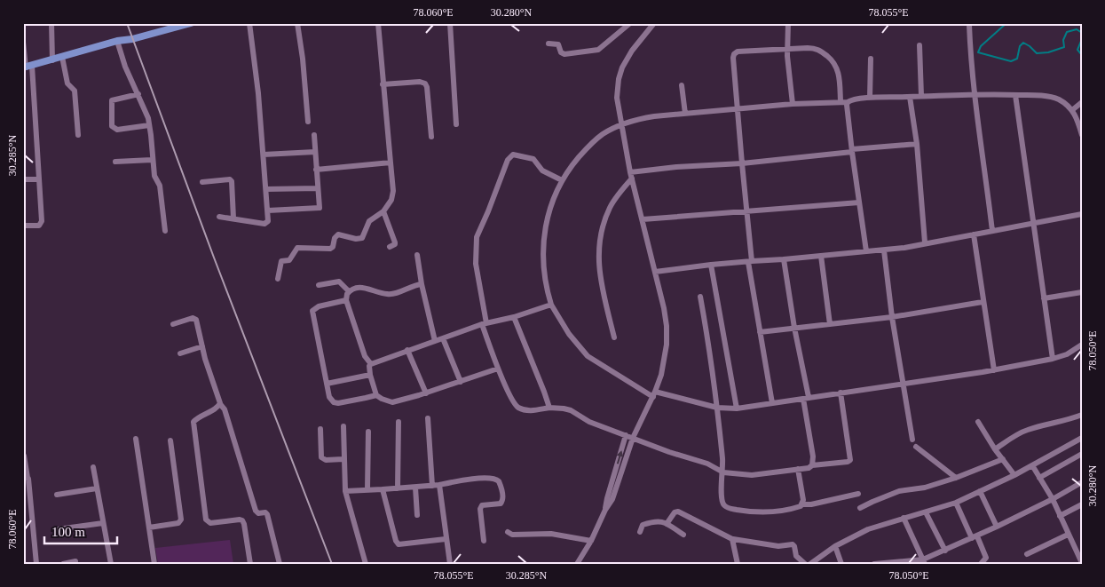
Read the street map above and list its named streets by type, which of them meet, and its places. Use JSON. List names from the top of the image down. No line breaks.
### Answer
{"scale_bar":"100 m","coordinates":["78.060°E","30.280°N","78.055°E","30.285°N","78.050°E"]}
